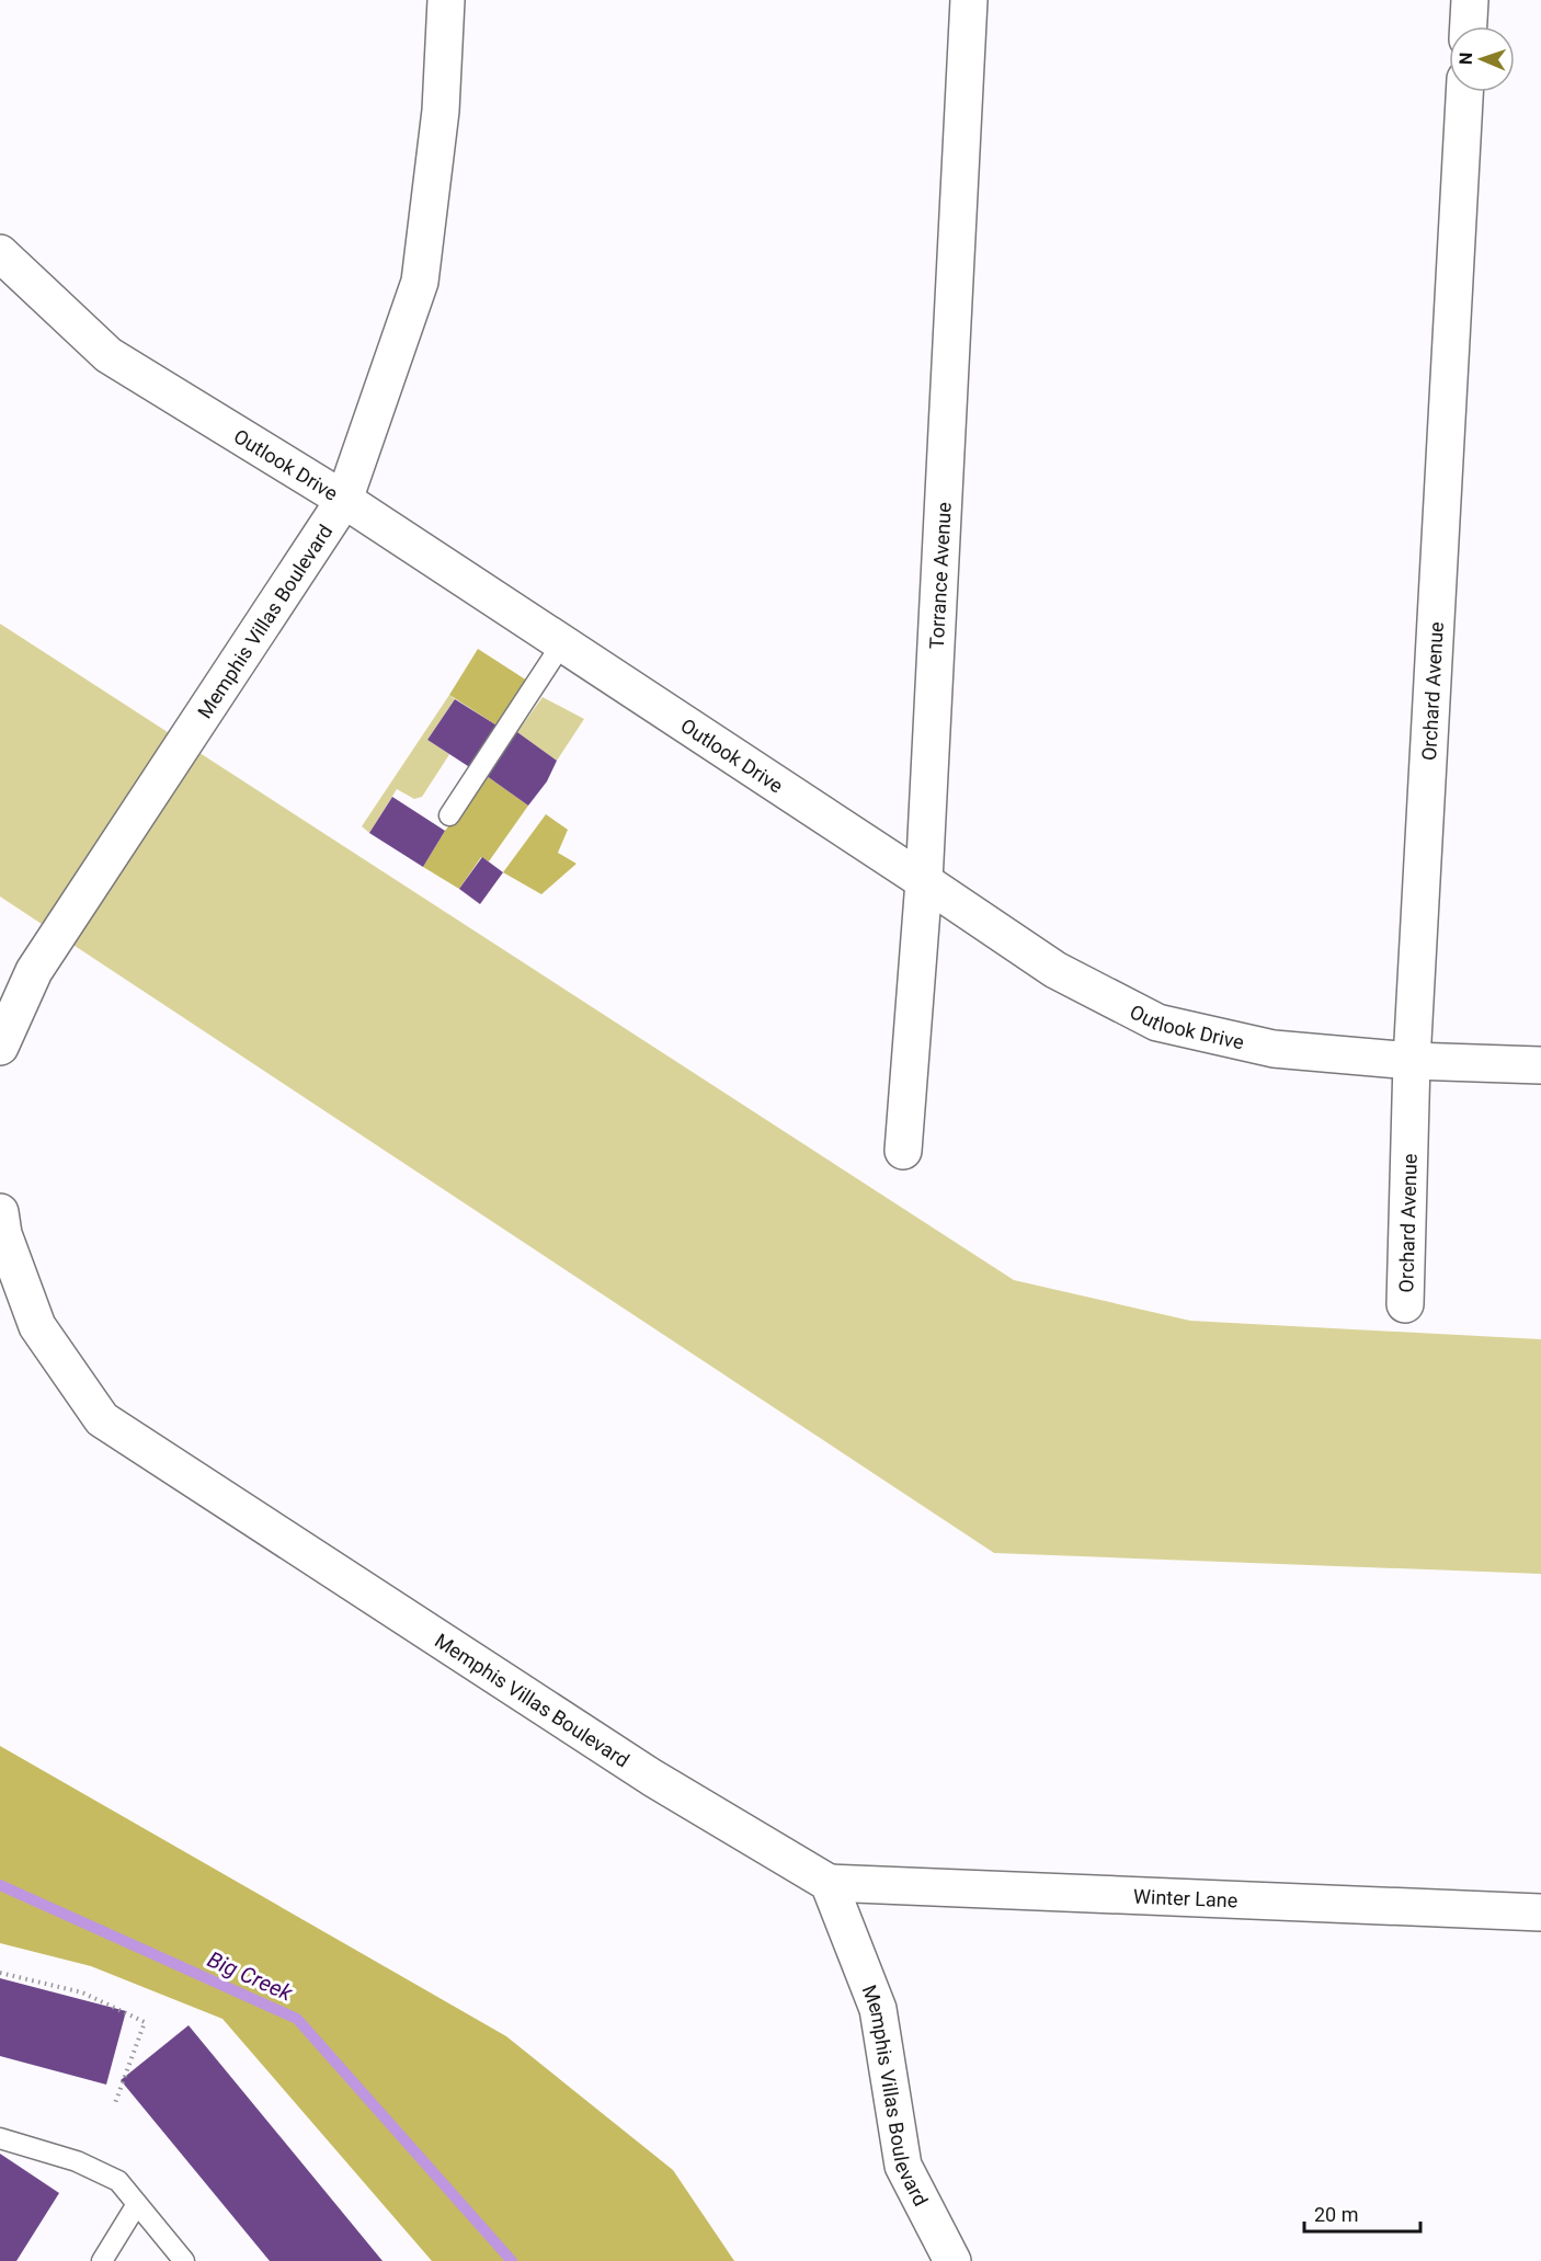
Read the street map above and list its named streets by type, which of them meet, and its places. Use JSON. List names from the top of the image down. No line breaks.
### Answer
{"streets":{"street":["Outlook Drive","Torrance Avenue","Memphis Villas Boulevard","Orchard Avenue","Winter Lane"]},"crossings":[["Outlook Drive","Torrance Avenue"],["Outlook Drive","Memphis Villas Boulevard"],["Outlook Drive","Orchard Avenue"],["Memphis Villas Boulevard","Winter Lane"]],"water":["Big Creek"],"scale_bar":"20 m","north":"left"}
